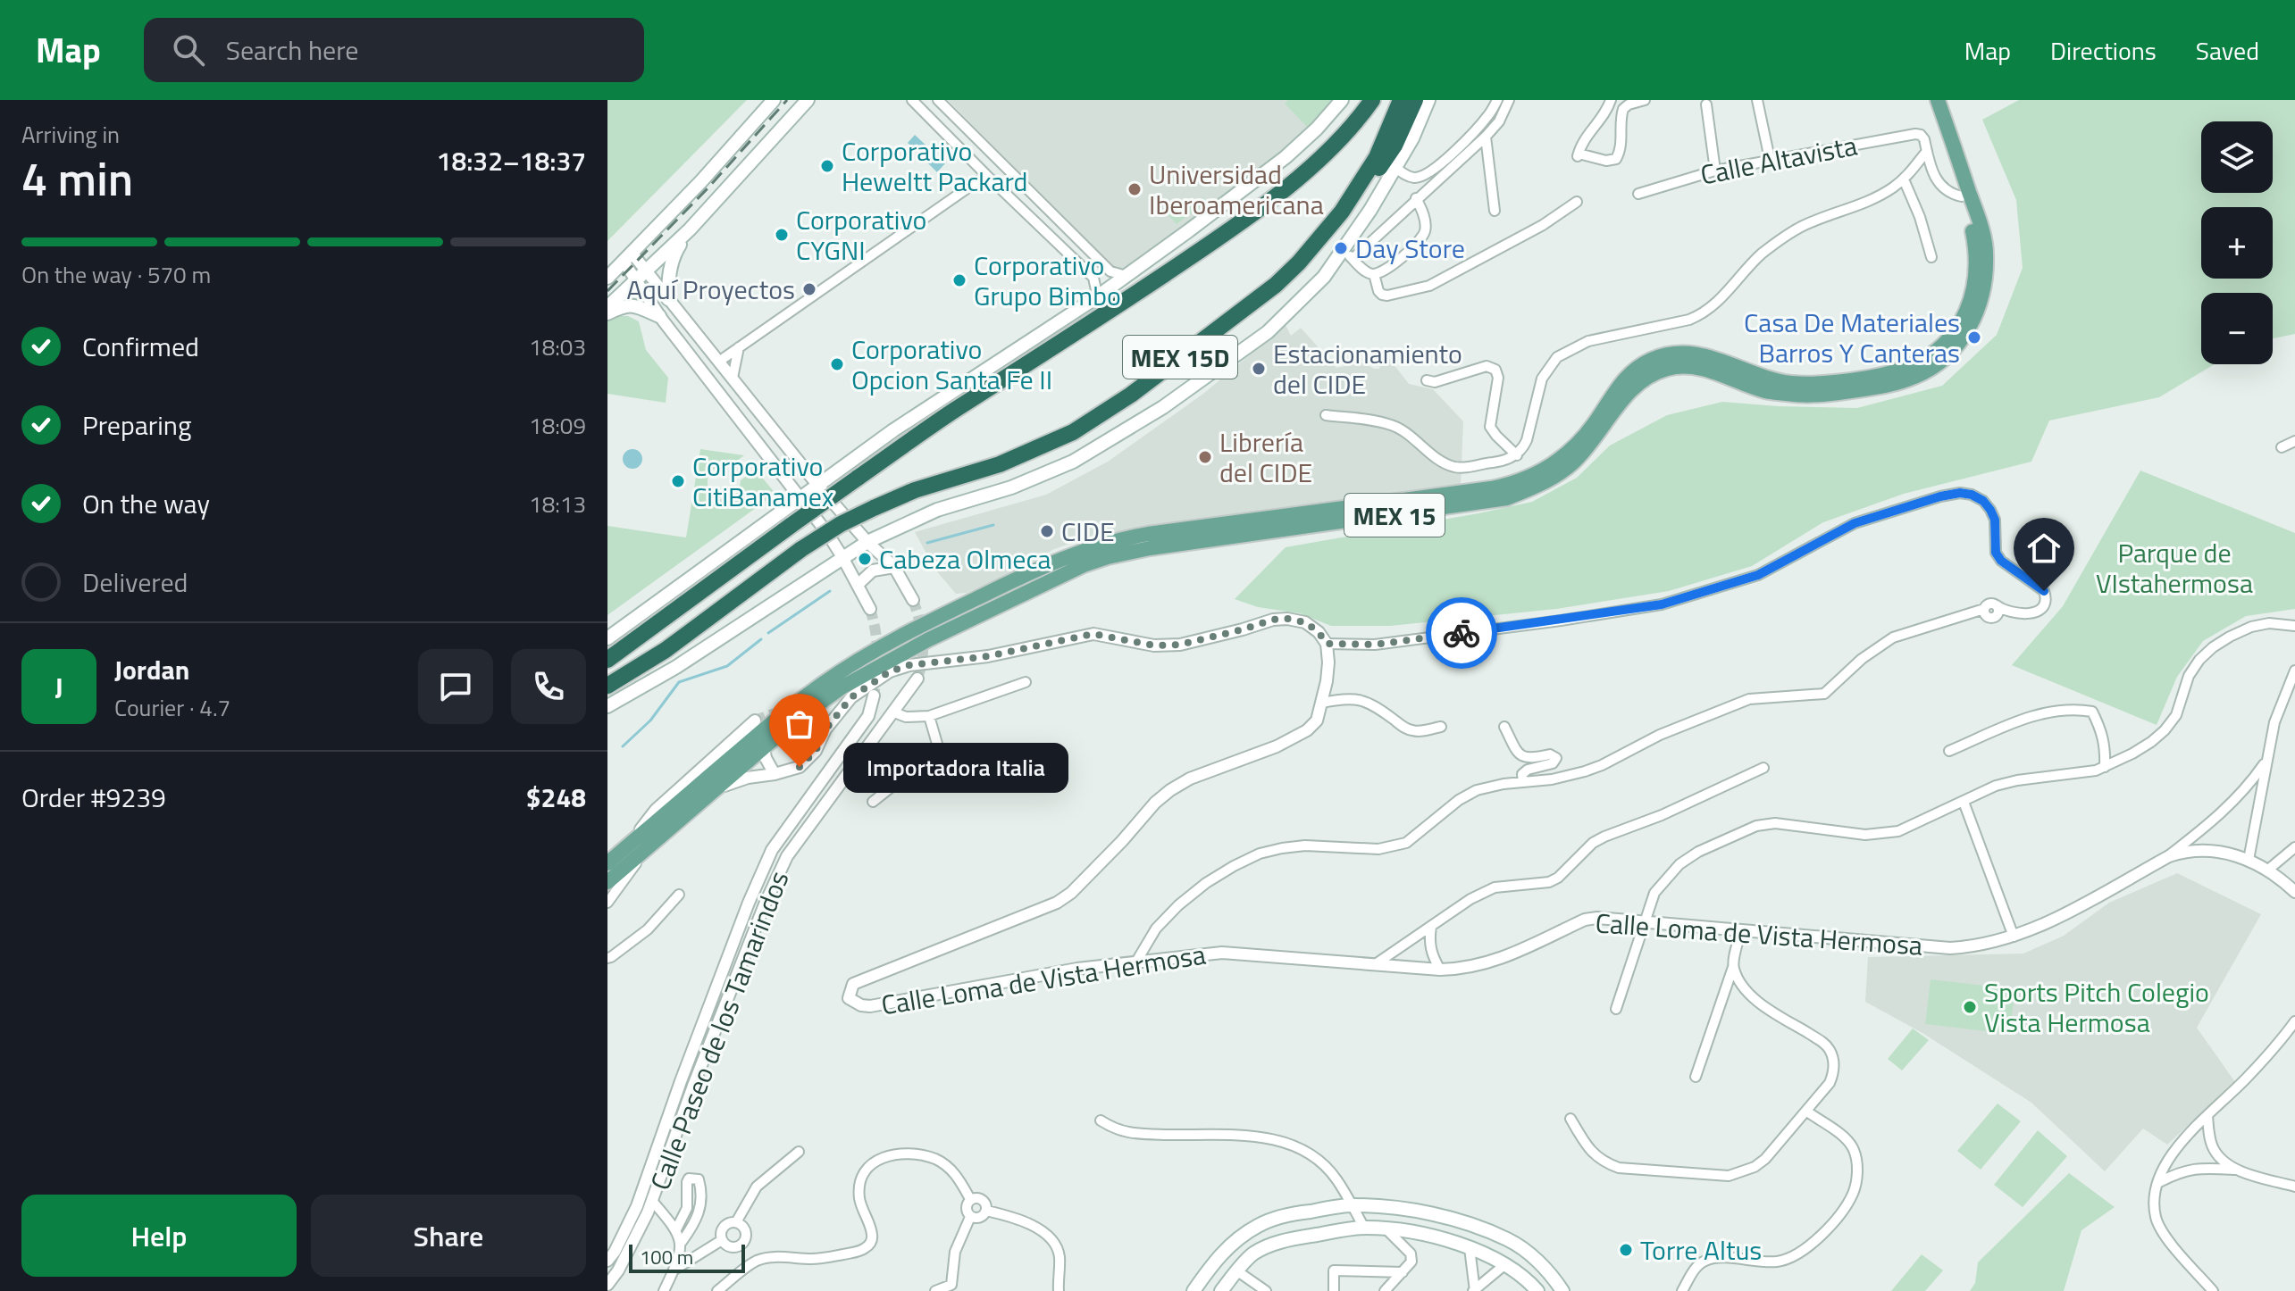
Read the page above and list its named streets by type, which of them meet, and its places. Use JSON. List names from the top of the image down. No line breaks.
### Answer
{"streets":{"highway":["MEX 15D"],"main road":["MEX 15"],"street":["Calle Altavista","Calle Loma de Vista Hermosa","Calle Paseo de los Tamarindos"]},"parks":["Parque de VIstahermosa"],"places":["Corporativo Heweltt Packard","Universidad Iberoamericana","Corporativo CYGNI","Day Store","Corporativo Grupo Bimbo","Aquí Proyectos","Casa De Materiales Barros Y Canteras","Corporativo Opcion Santa Fe II","Estacionamiento del CIDE","Librería del CIDE","Corporativo CitiBanamex","CIDE","Cabeza Olmeca","Importadora Italia","Sports Pitch Colegio Vista Hermosa","Torre Altus"],"scale_bar":"100 m","page":{"header":"Map","search":"Search here","nav":["Map","Directions","Saved"],"heading":["4 min","Arriving in","18:32–18:37"],"panel":["Jordan","Courier · 4.7","Order #9239","$248"],"map_buttons":["+","−"],"bar":"On the way · 570 m","list":[["Confirmed","18:03"],["Preparing","18:09"],["On the way","18:13"],"Delivered"],"round":"J","bubble":"Importadora Italia","buttons":["Help","Share"],"scale":"100 m"}}
